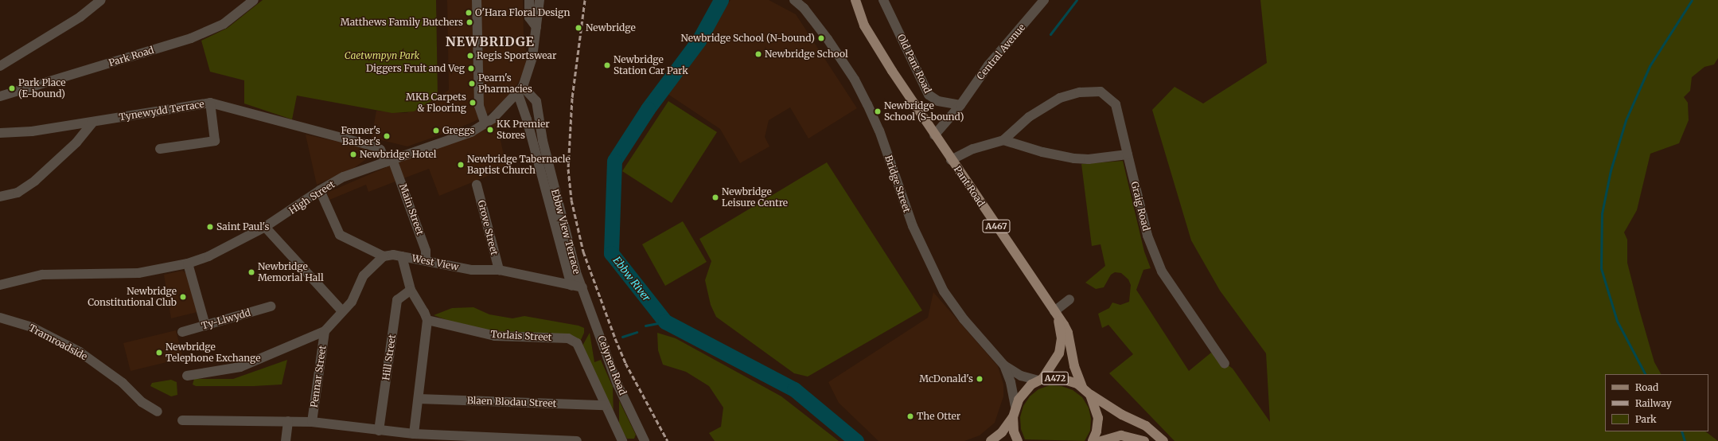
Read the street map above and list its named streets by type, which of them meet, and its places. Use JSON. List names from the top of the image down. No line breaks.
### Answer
{"streets":{"main road":["Pant Road","A467","A472"],"street":["Central Avenue","Park Road","Old Pant Road","Tynewydd Terrace","Bridge Street","High Street","Graig Road","Main Street","Grove Street","Ebbw View Terrace","West View","Ty-Llwydd","Torlais Street","Tramroadside","Hill Street","Celynen Road","Pennar Street","Blaen Blodau Street"]},"crossings":[["Central Avenue","Old Pant Road"],["Tynewydd Terrace","High Street"],["Tynewydd Terrace","Main Street"],["Bridge Street","Pant Road"],["Bridge Street","A472"],["Pant Road","A467"],["Pant Road","A472"],["High Street","Main Street"],["High Street","Ebbw View Terrace"],["High Street","West View"],["Main Street","West View"],["Grove Street","West View"],["Ebbw View Terrace","West View"],["Ebbw View Terrace","Celynen Road"],["West View","Celynen Road"],["Torlais Street","Blaen Blodau Street"]],"districts":["NEWBRIDGE"],"water":["Ebbw River"],"parks":["Caetwmpyn Park"],"places":["O'Hara Floral Design","Matthews Family Butchers","Newbridge","Newbridge School (N-bound)","Newbridge School","Regis Sportswear","Newbridge Station Car Park","Diggers Fruit and Veg","Pearn's Pharmacies","Park Place (E-bound)","MKB Carpets & Flooring","Newbridge School (S-bound)","KK Premier Stores","Greggs","Fenner's Barber's","Newbridge Hotel","Newbridge Tabernacle Baptist Church","Newbridge Leisure Centre","Saint Paul's","Newbridge Memorial Hall","Newbridge Constitutional Club","Newbridge Telephone Exchange","McDonald's","The Otter"],"legend":["Road","Railway","Park"]}
